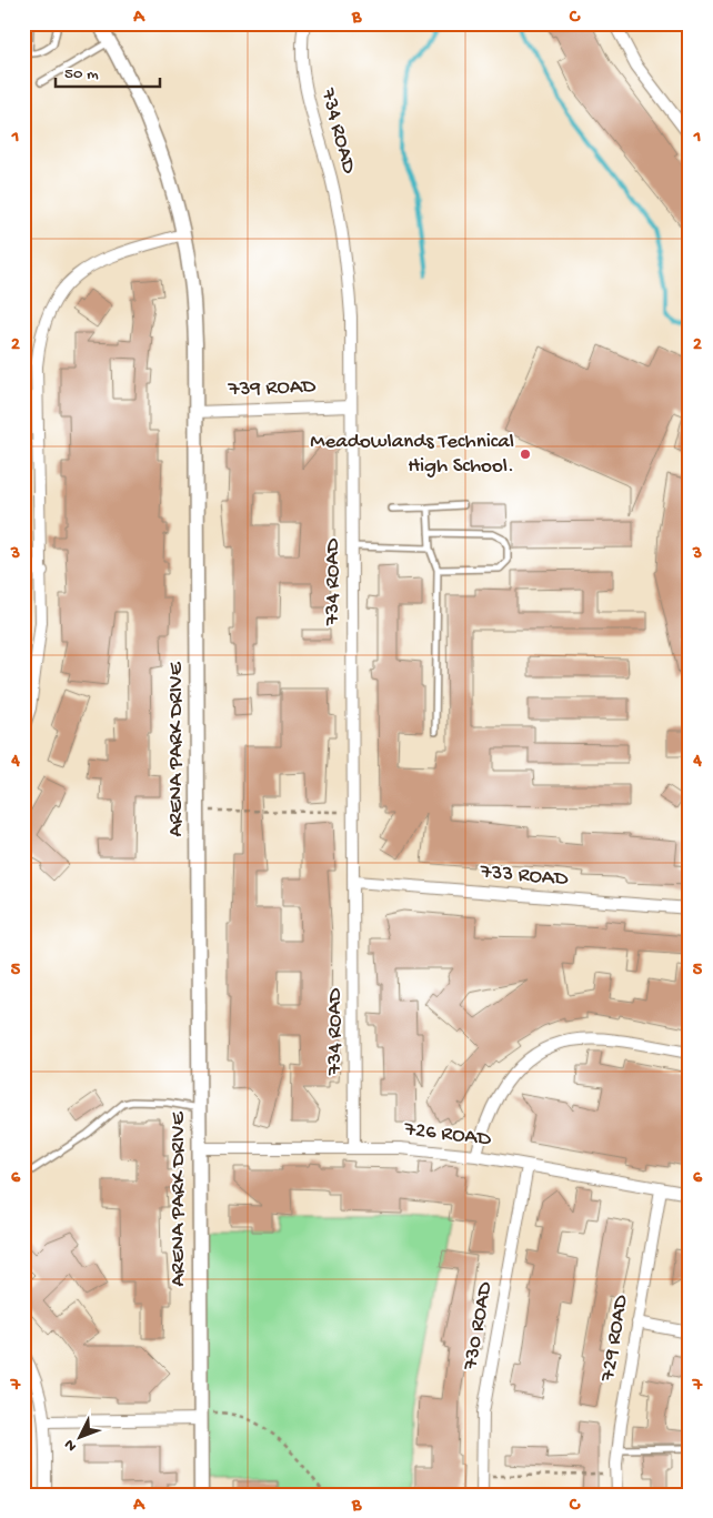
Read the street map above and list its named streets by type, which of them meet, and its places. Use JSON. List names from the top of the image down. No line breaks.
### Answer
{"streets":{"street":["734 ROAD","739 ROAD","ARENA PARK DRIVE","733 ROAD","726 ROAD","730 ROAD","729 ROAD"]},"crossings":[["734 ROAD","739 ROAD"],["734 ROAD","733 ROAD"],["734 ROAD","726 ROAD"],["739 ROAD","ARENA PARK DRIVE"],["ARENA PARK DRIVE","726 ROAD"],["726 ROAD","730 ROAD"],["726 ROAD","729 ROAD"]],"places":["Meadowlands Technical High School."],"scale_bar":"50 m","north":"bottom left","grid":{"columns":["A","B","C"],"rows":["1","2","3","4","5","6","7"]}}
